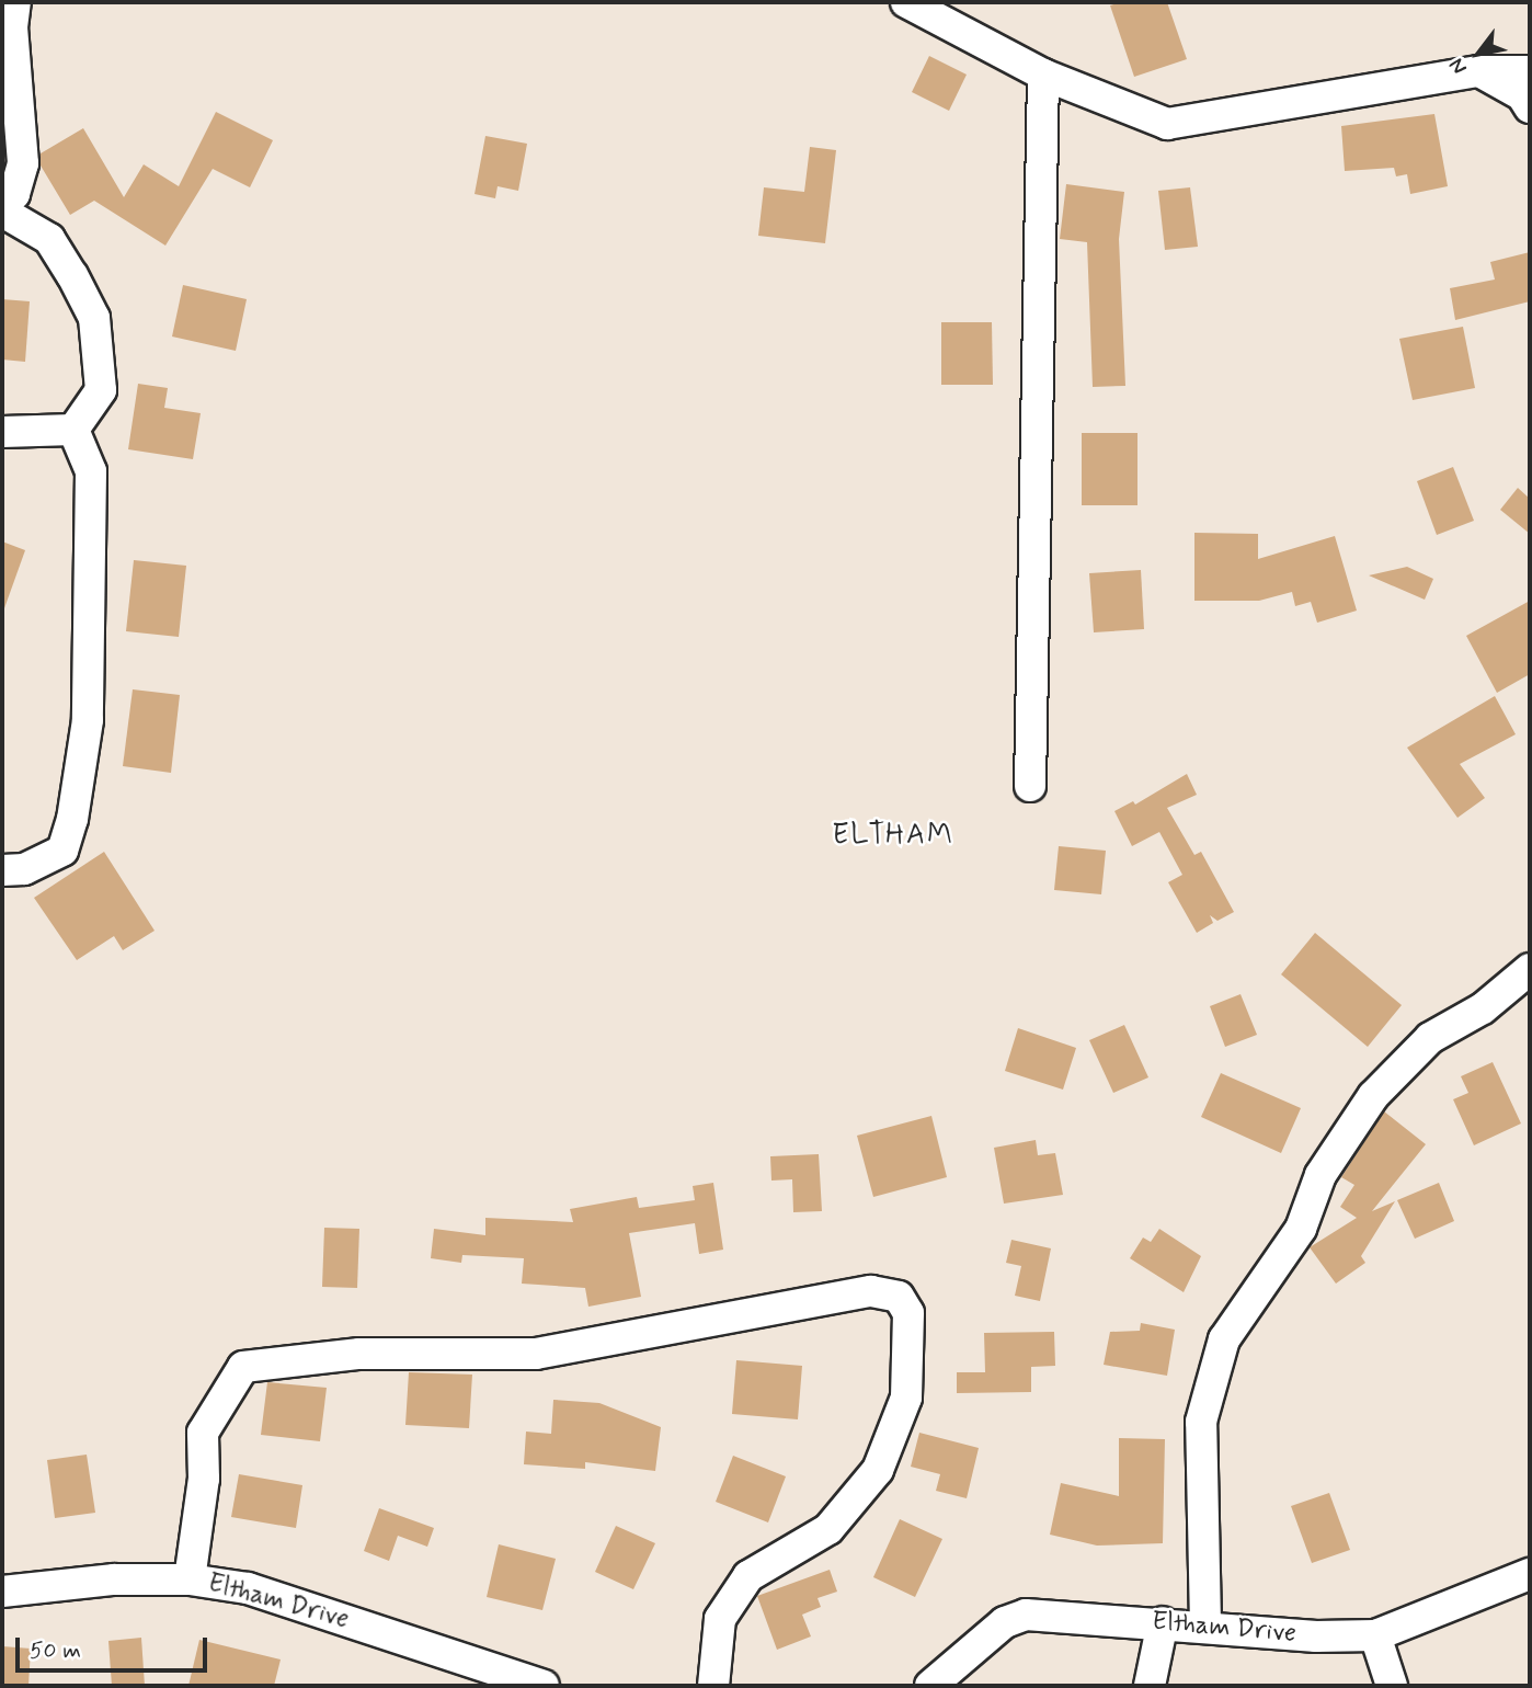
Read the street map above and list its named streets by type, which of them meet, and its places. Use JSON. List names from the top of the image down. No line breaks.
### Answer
{"streets":{"street":["Eltham Drive"]},"districts":["ELTHAM"],"scale_bar":"50 m","north":"bottom left"}
